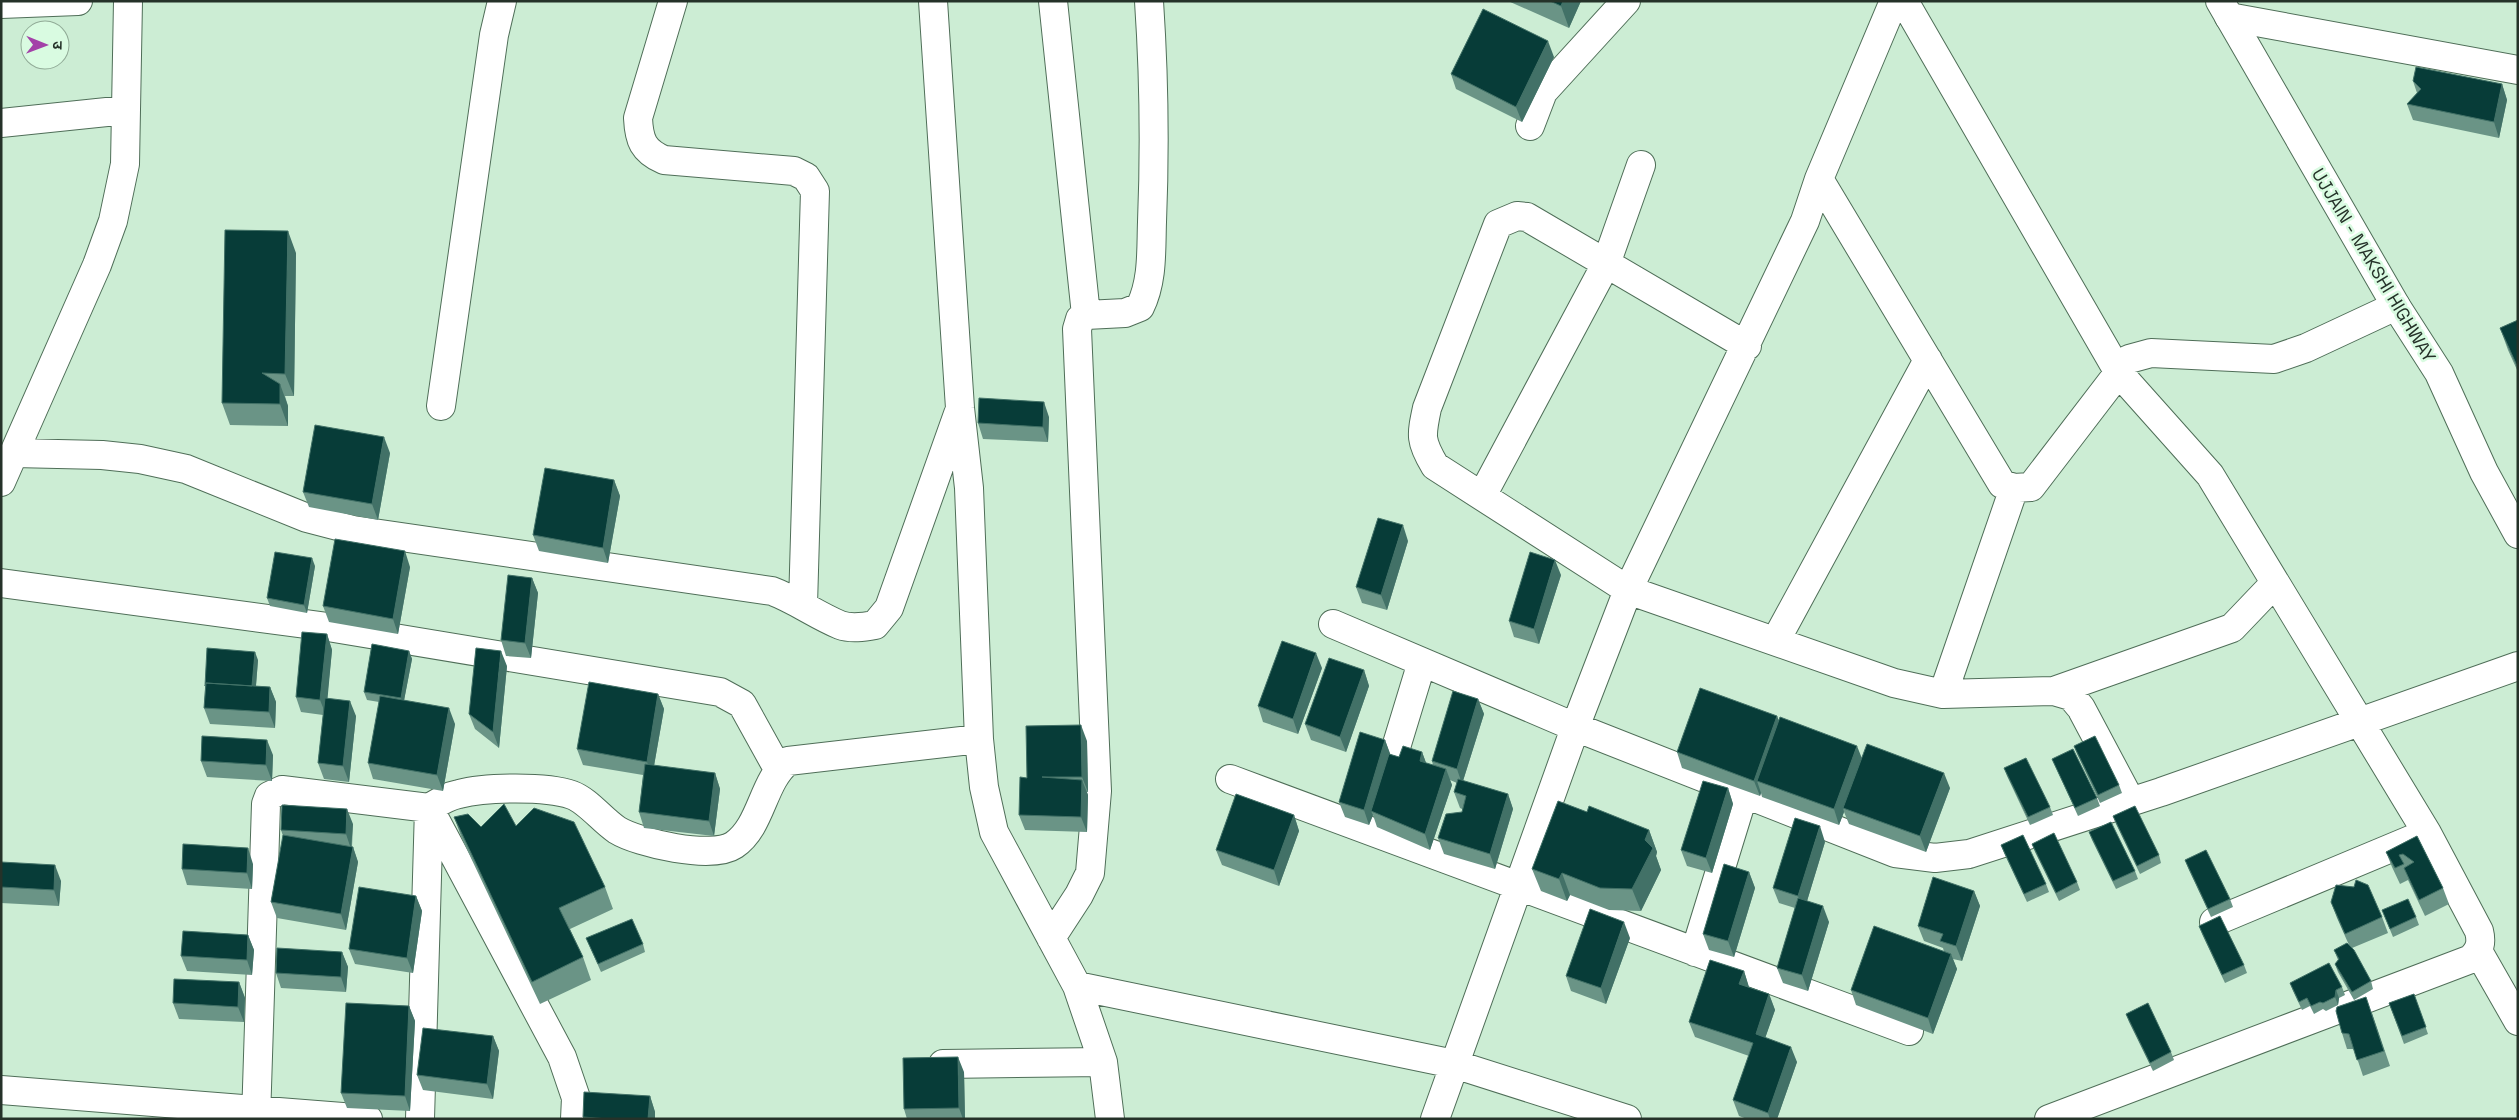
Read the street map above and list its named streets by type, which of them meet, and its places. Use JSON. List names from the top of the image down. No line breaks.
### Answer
{"streets":{"street":["UJJAIN - MAKSHI HIGHWAY"]},"north":"right"}
